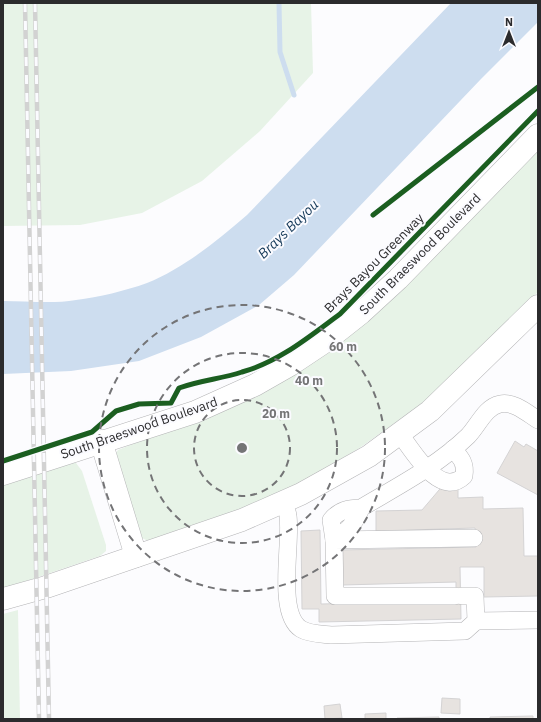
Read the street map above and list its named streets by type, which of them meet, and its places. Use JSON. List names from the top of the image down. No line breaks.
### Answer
{"streets":{"main road":["South Braeswood Boulevard"],"cycle path":["Brays Bayou Greenway"]},"water":["Brays Bayou"],"north":"top","rings":["60 m","40 m","20 m"]}
